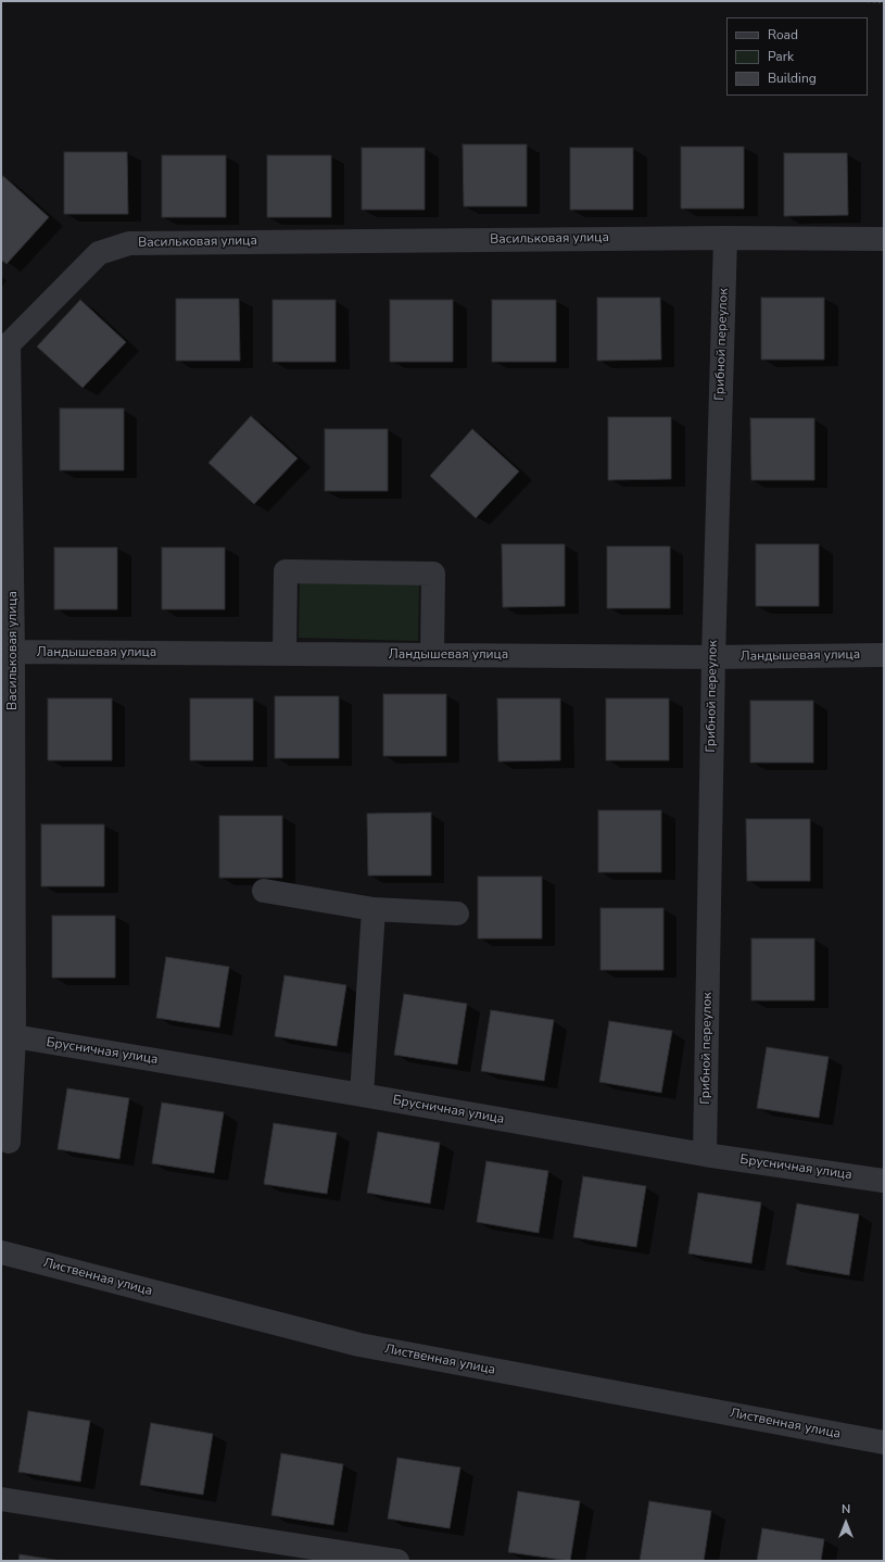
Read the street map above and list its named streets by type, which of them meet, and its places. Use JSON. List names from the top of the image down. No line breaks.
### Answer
{"streets":{"street":["Васильковая улица","Грибной переулок","Ландышевая улица","Брусничная улица","Лиственная улица"]},"crossings":[["Васильковая улица","Грибной переулок"],["Васильковая улица","Ландышевая улица"],["Васильковая улица","Брусничная улица"],["Грибной переулок","Ландышевая улица"],["Грибной переулок","Брусничная улица"]],"legend":["Road","Park","Building"],"north":"top"}
